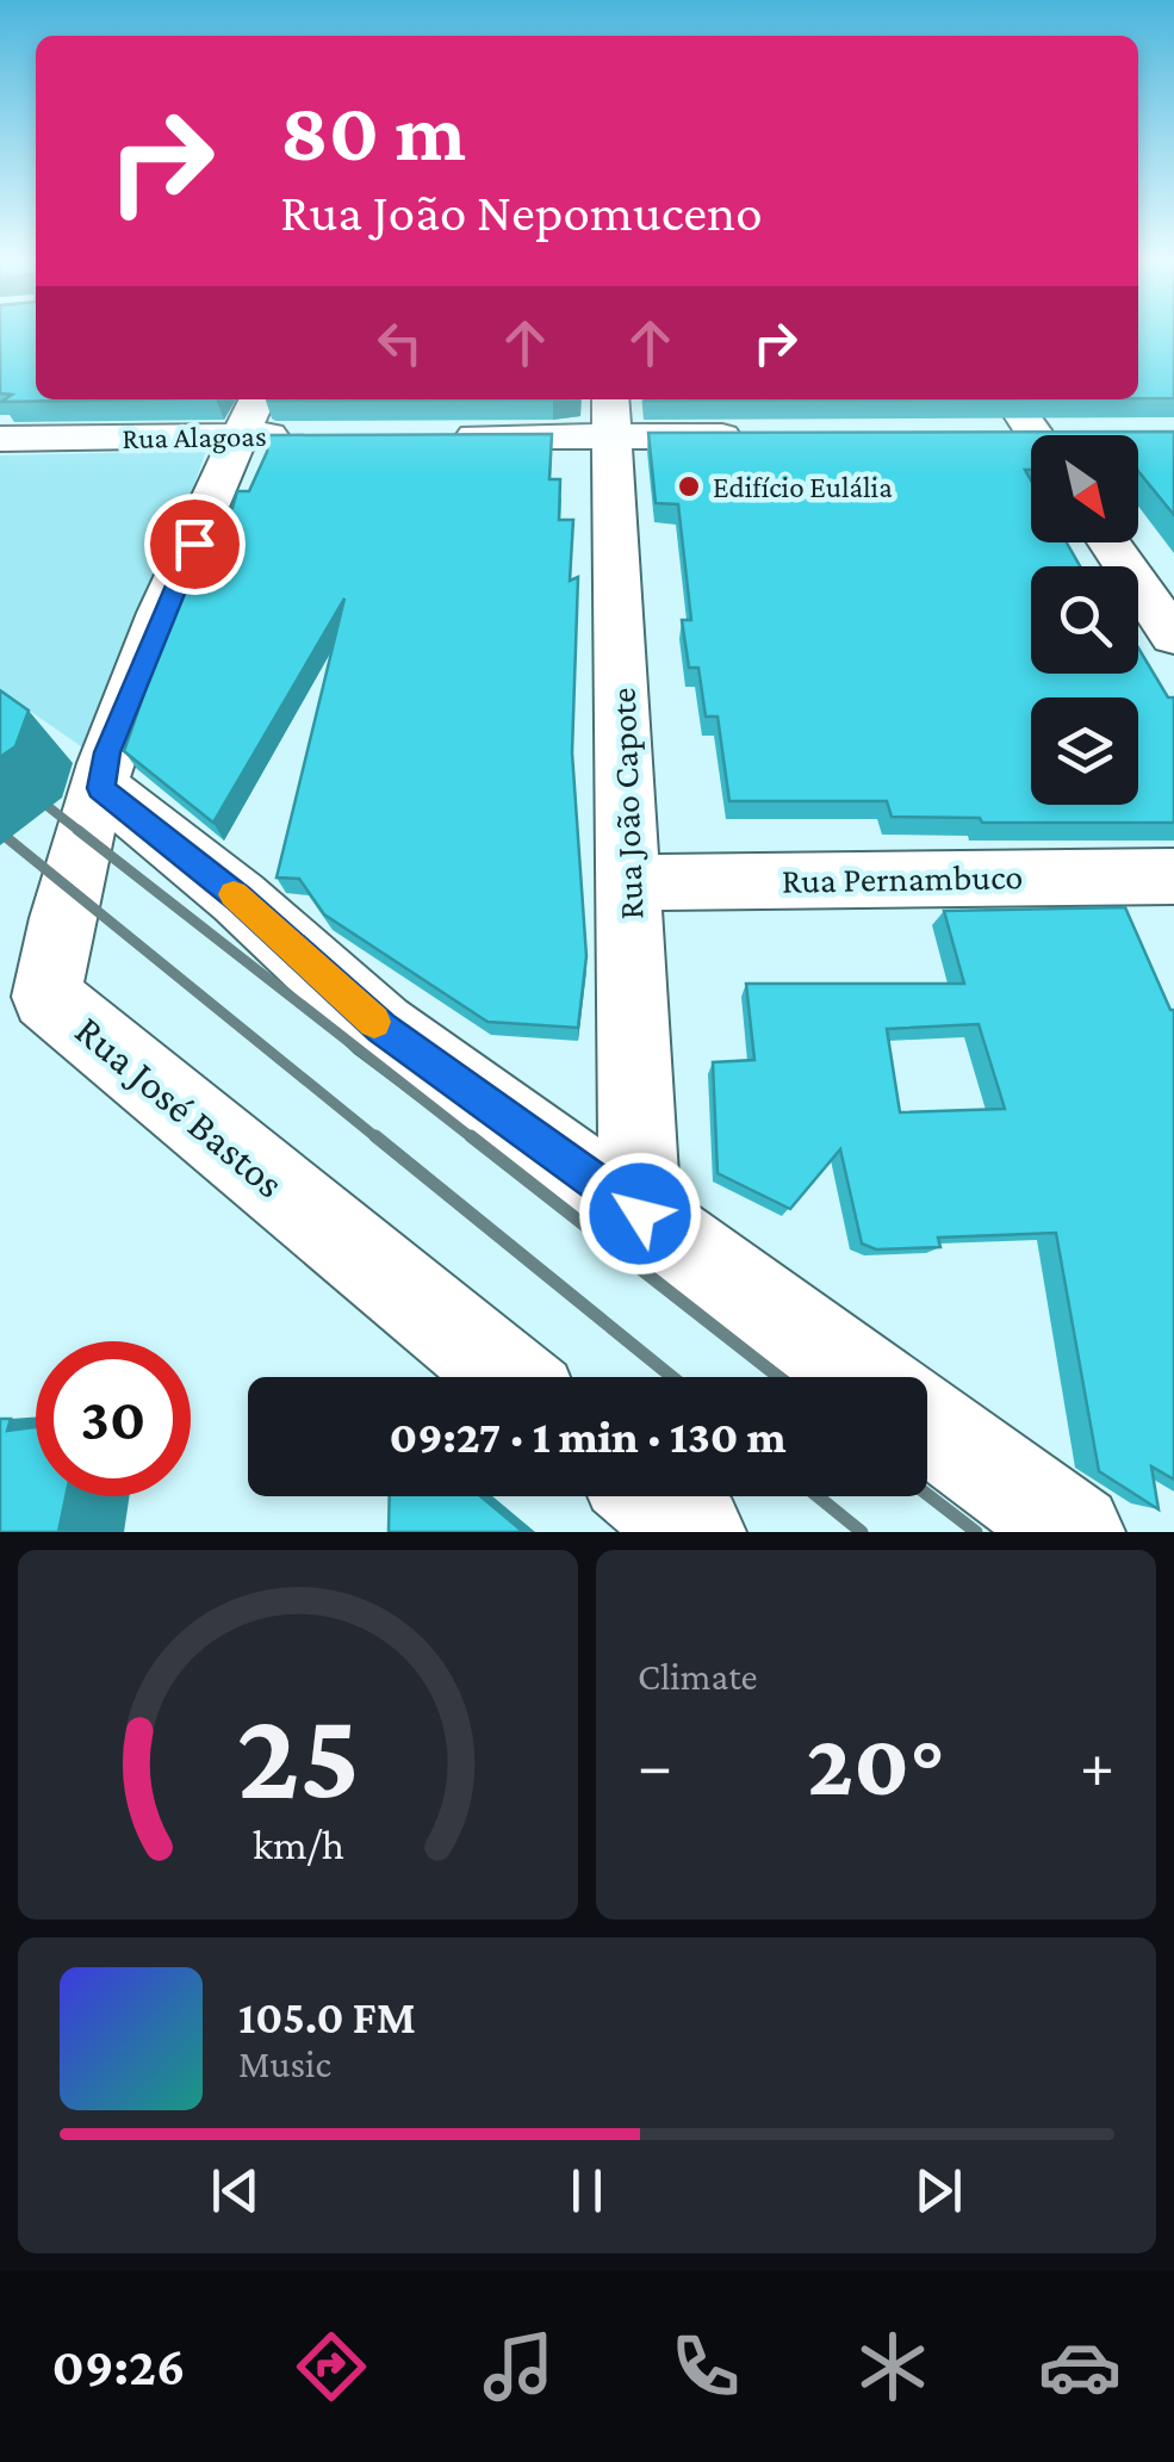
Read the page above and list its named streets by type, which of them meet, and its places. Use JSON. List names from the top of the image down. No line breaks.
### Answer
{"streets":{"street":["Rua Alagoas","Rua João Capote","Rua Pernambuco","Rua José Bastos"]},"crossings":[["Rua João Capote","Rua Pernambuco"]],"places":["Edifício Eulália"],"north":"bottom right","page":{"turn":["80 m","Rua João Nepomuceno"],"limit":"30","trip":"09:27 · 1 min · 130 m","tile":"Climate","heat":["−","20°","+"],"song":["105.0 FM","Music"],"tabs":"09:26","gauge":["25","km/h"]}}
